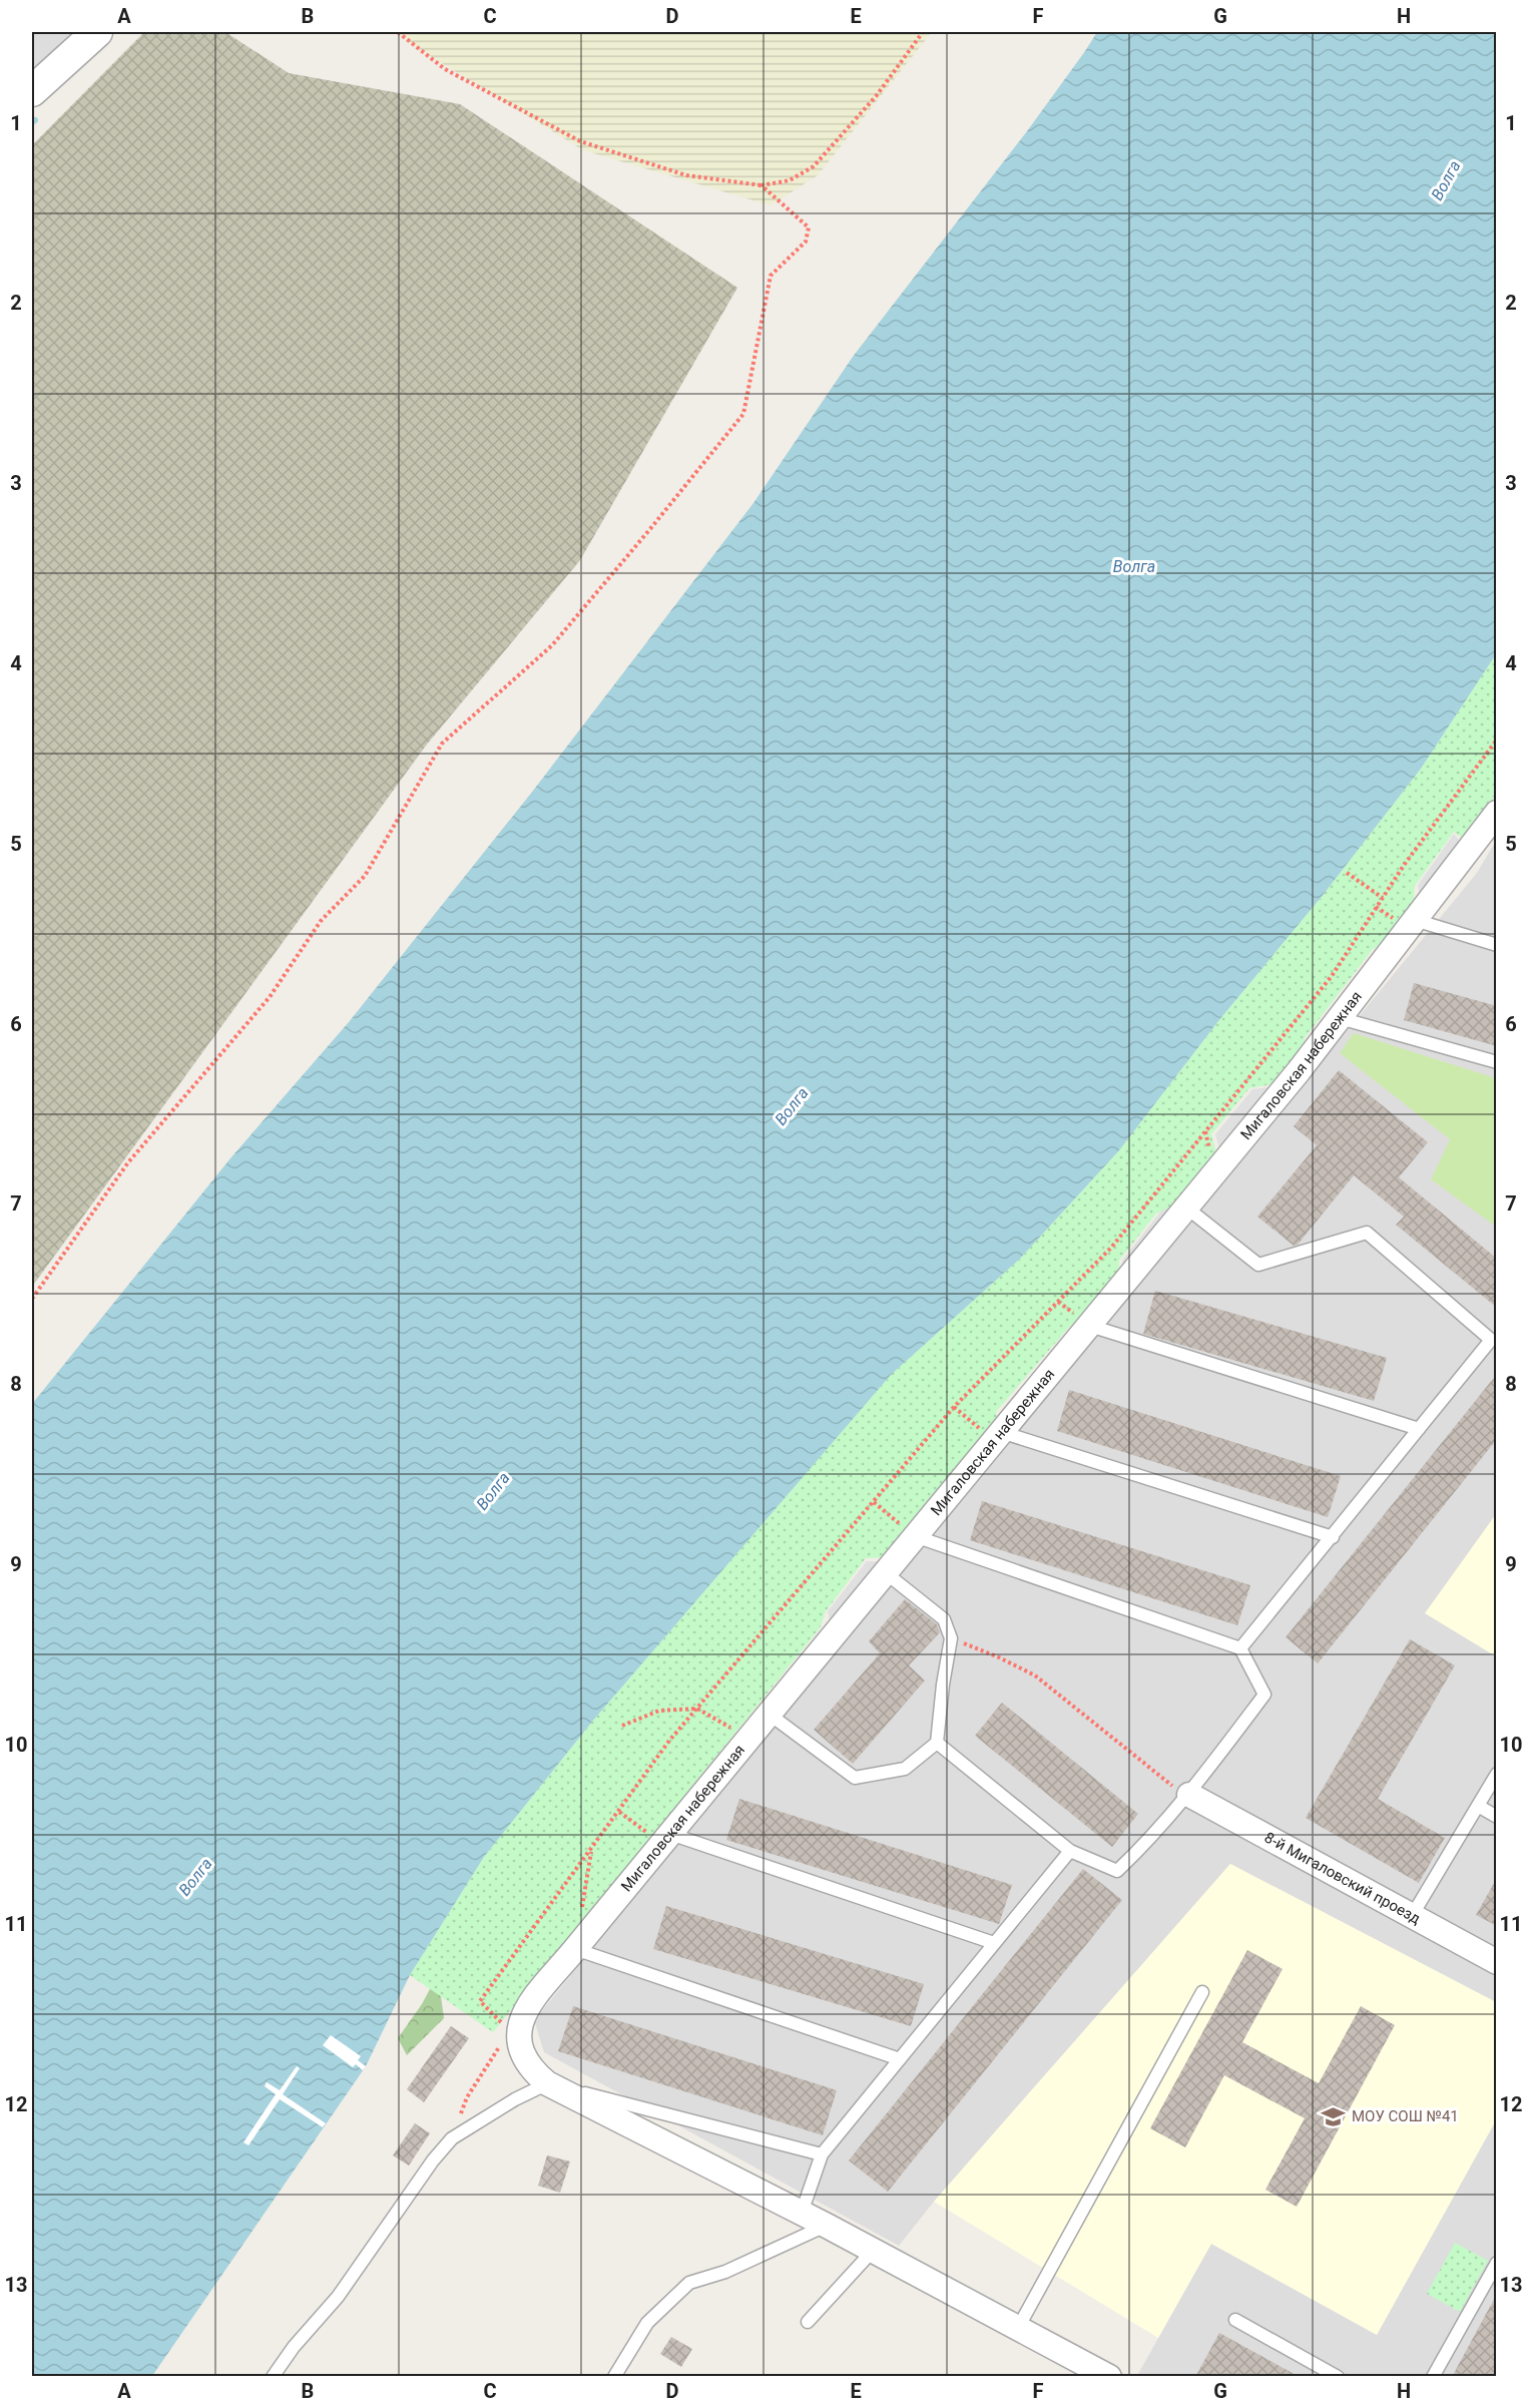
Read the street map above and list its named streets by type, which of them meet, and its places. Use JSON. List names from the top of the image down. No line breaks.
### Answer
{"streets":{"street":["Мигаловская набережная","8-й Мигаловский проезд"]},"water":["Волга"],"places":{"school or university":["МОУ СОШ №41"]},"grid":{"columns":["A","B","C","D","E","F","G","H"],"rows":["1","2","3","4","5","6","7","8","9","10","11","12","13"]}}
